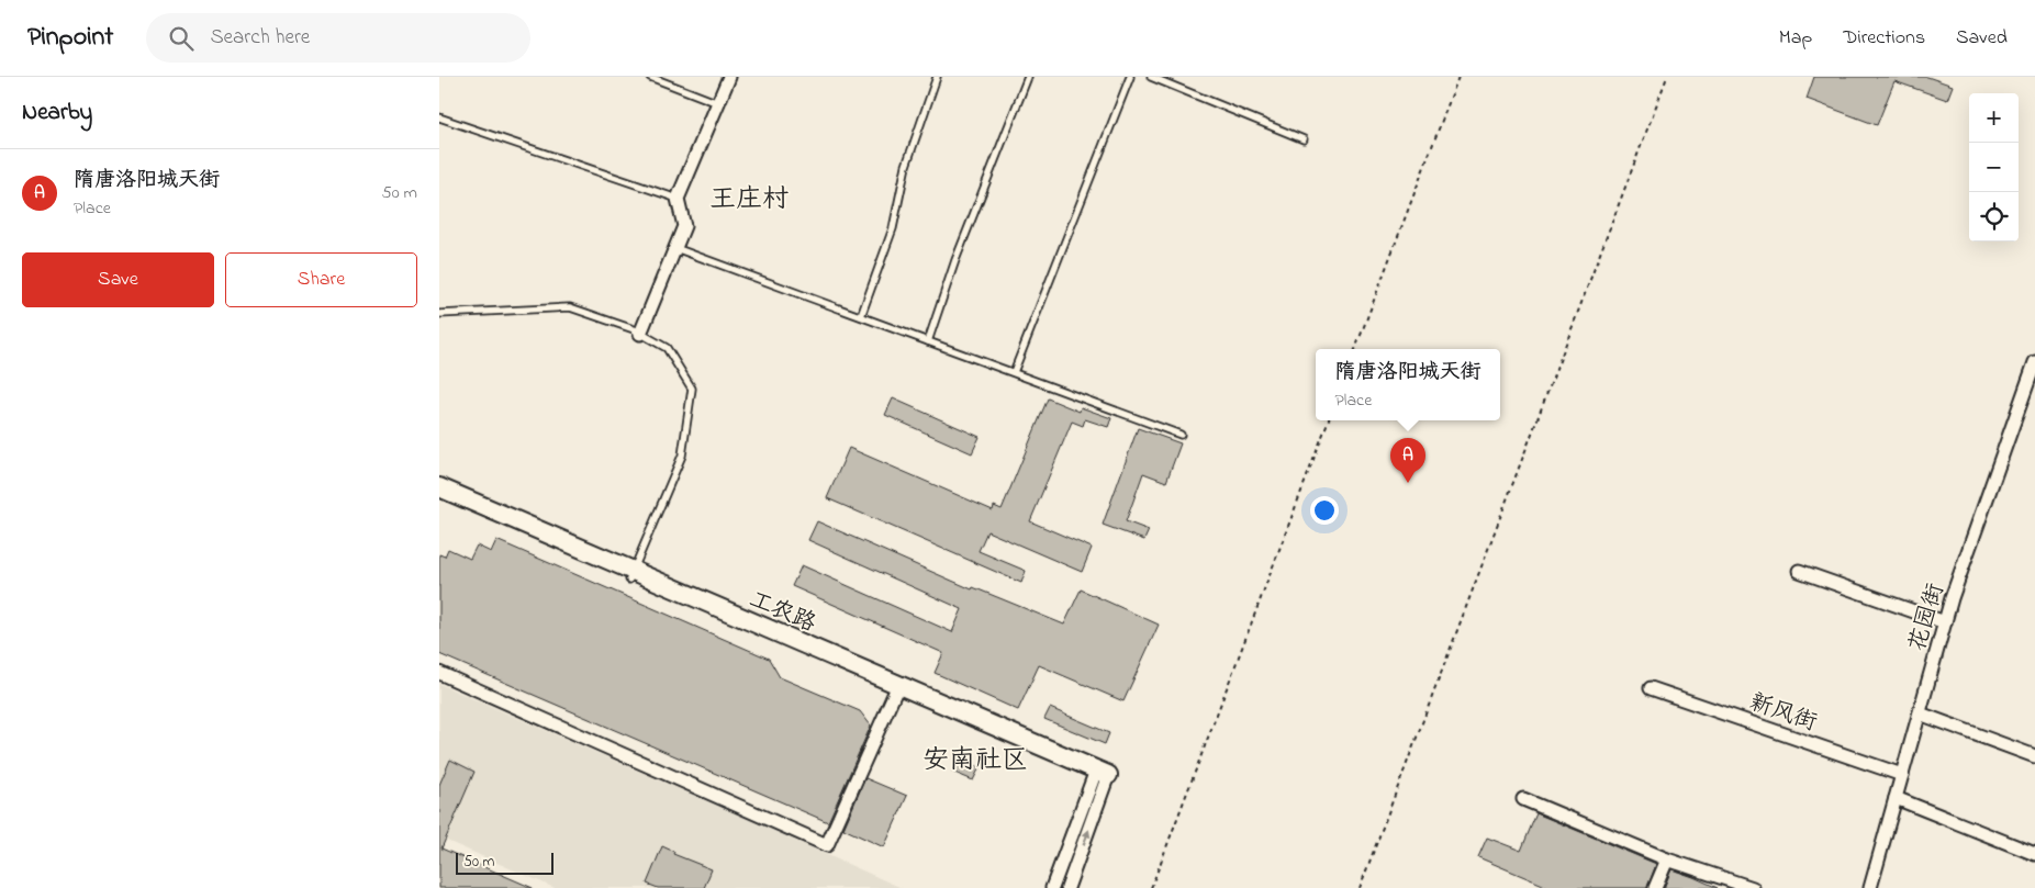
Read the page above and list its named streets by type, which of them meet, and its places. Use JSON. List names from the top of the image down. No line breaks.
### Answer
{"streets":{"street":["工农路","花园街","新风街"]},"crossings":[["花园街","新风街"]],"districts":["王庄村","安南社区"],"scale_bar":"50 m","page":{"header":"Pinpoint","search":"Search here","nav":["Map","Directions","Saved"],"heading":"Nearby","map_buttons":["+","−"],"list":[{"mark":"A","name":"隋唐洛阳城天街","note":"Place","value":"50 m"}],"buttons":["Save","Share"],"popup":["隋唐洛阳城天街","Place"],"pins":"A","scale":"50 m"}}
